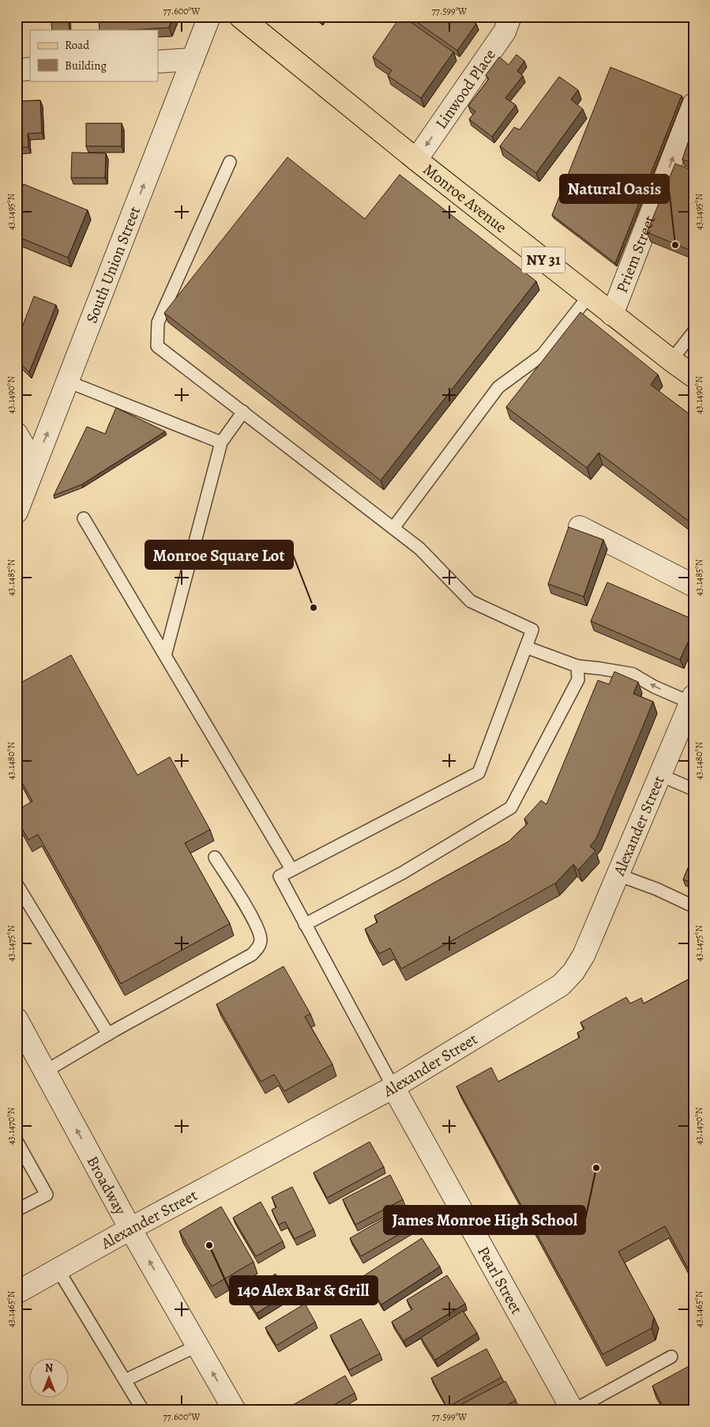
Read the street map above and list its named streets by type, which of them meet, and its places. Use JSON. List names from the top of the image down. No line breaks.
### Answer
{"streets":{"main road":["Monroe Avenue","NY 31"],"street":["Linwood Place","Priem Street","South Union Street","Alexander Street","Broadway","Pearl Street"]},"crossings":[["Linwood Place","Monroe Avenue"],["Monroe Avenue","Priem Street"],["Alexander Street","Broadway"],["Alexander Street","Pearl Street"]],"one_way":["Linwood Place","Priem Street","South Union Street","Broadway"],"places":["Natural Oasis","Monroe Square Lot","James Monroe High School","140 Alex Bar & Grill"],"legend":["Road","Building"],"north":"top","coordinates":["77.600°W","77.599°W","43.1495°N","43.1490°N","43.1485°N","43.1480°N","43.1475°N","43.1470°N","43.1465°N"]}
